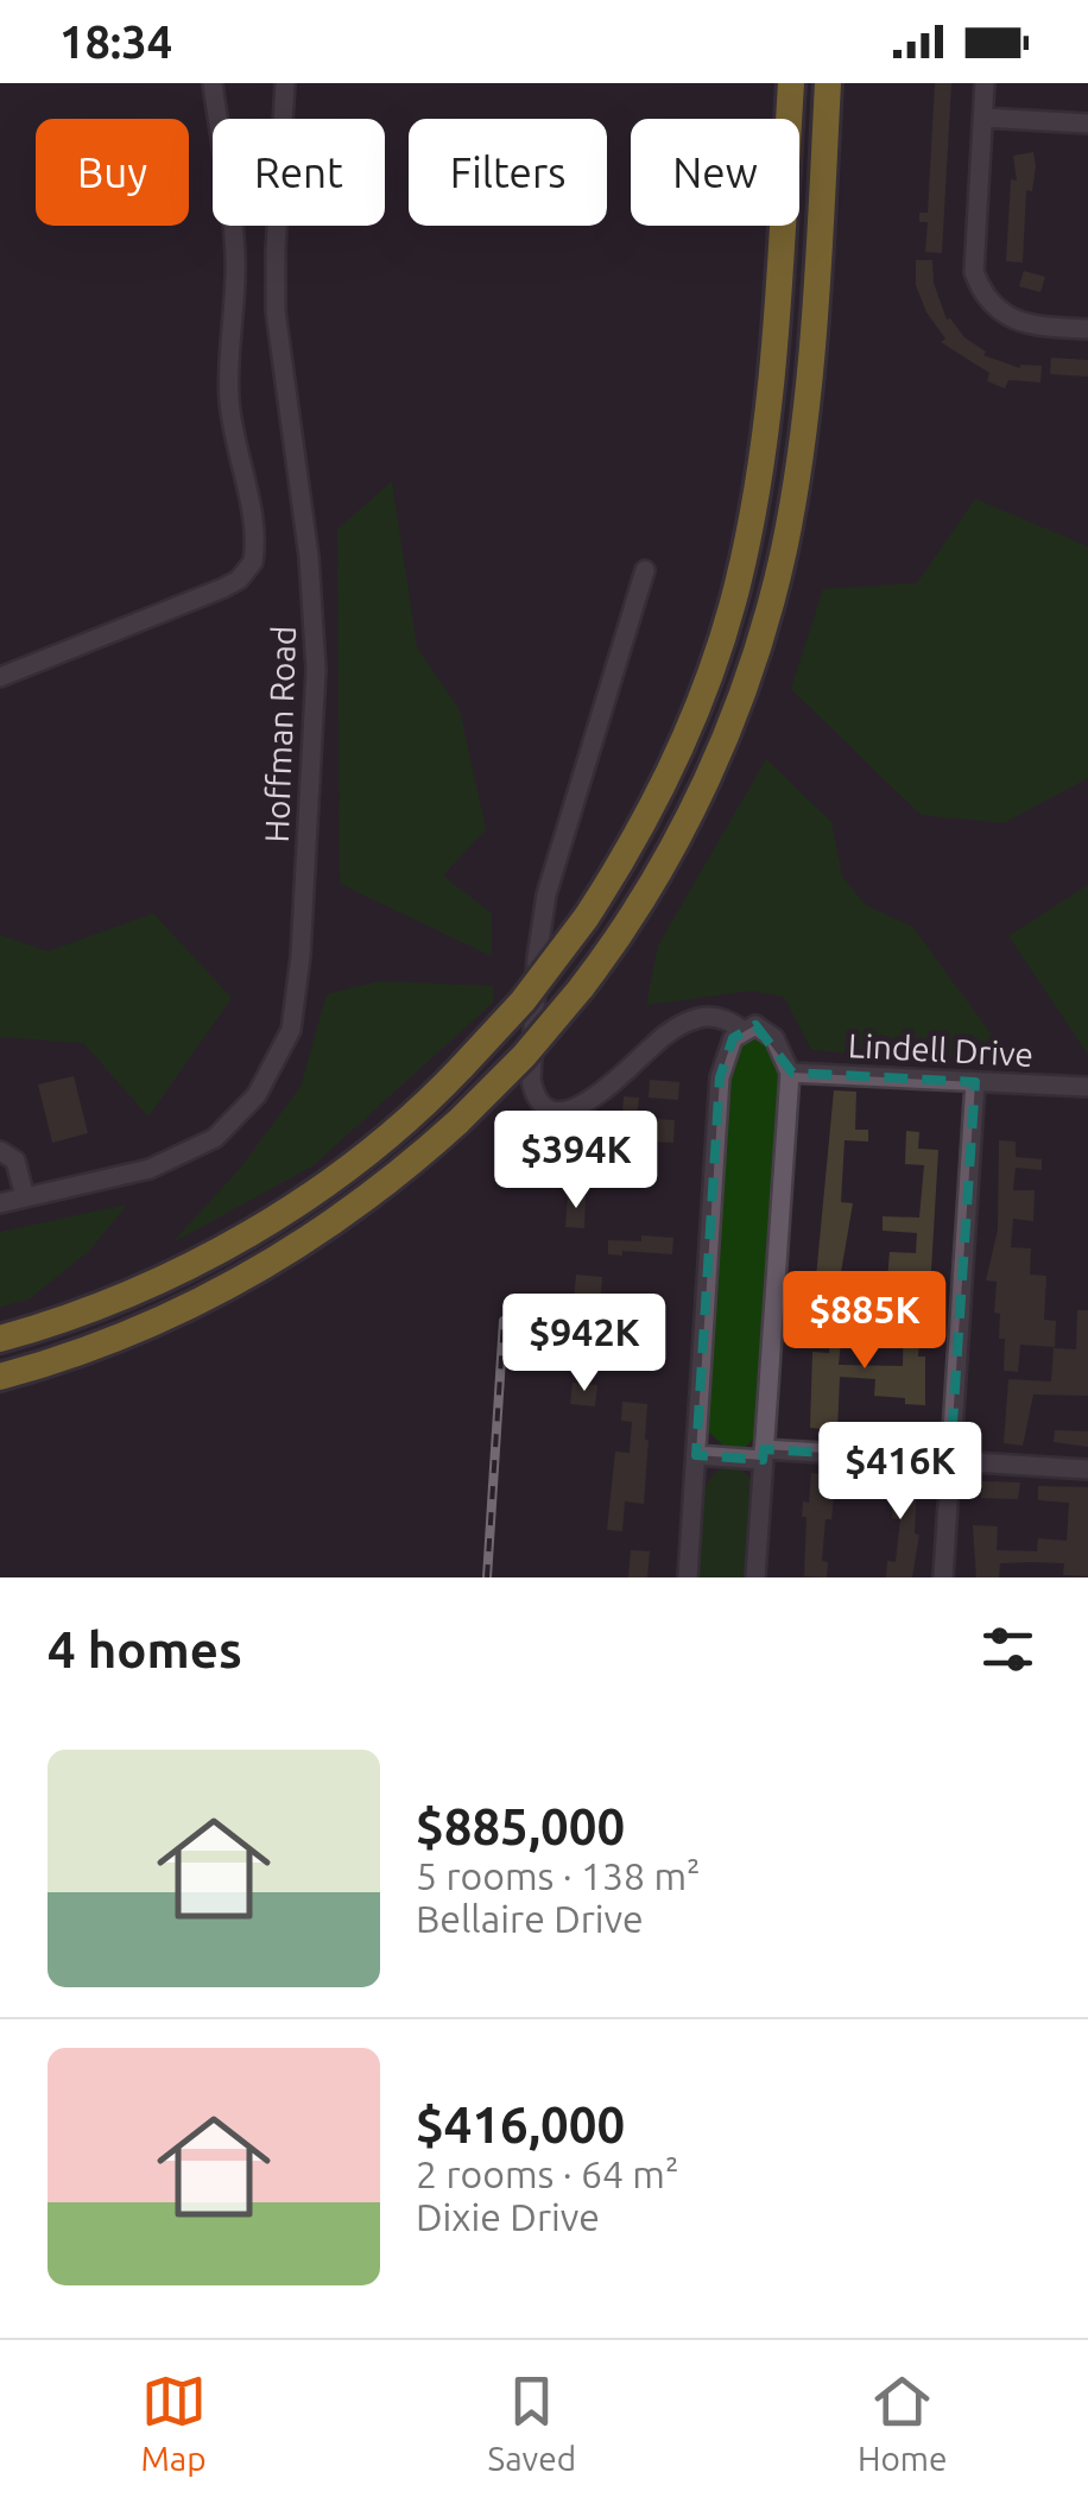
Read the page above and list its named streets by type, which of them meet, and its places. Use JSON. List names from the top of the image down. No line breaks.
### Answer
{"streets":{"street":["Hoffman Road","Lindell Drive"]},"page":{"status":"18:34","chip":["Buy","Rent","Filters","New"],"price":["$394K","$885K","$942K","$416K"],"heading":"4 homes","list":[{"name":"$885,000","note":"5 rooms · 138 m² · Bellaire Drive"},{"name":"$416,000","note":"2 rooms · 64 m² · Dixie Drive"}],"tabs":["Map","Saved","Home"]}}
